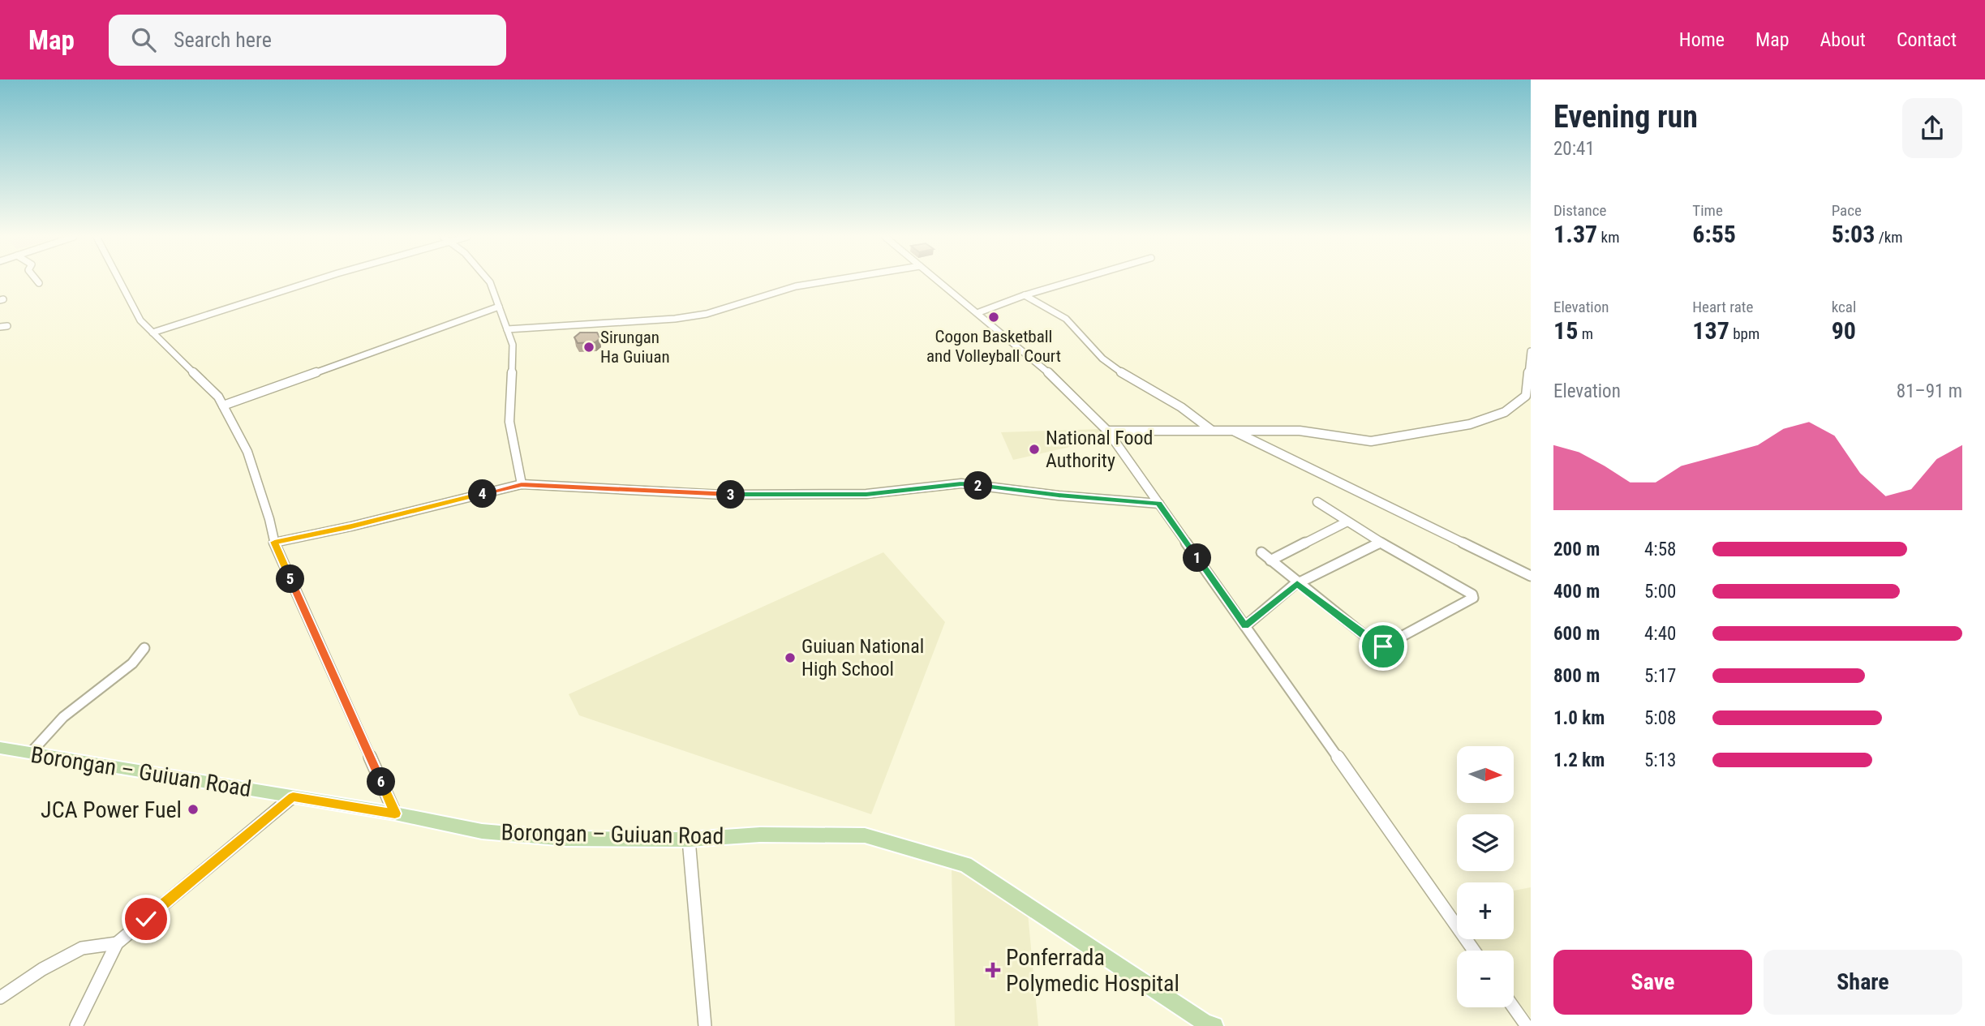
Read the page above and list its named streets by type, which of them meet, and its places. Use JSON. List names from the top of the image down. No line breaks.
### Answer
{"streets":{"main road":["Borongan – Guiuan Road"]},"places":{"other":["Cogon Basketball and Volleyball Court","Sirungan Ha Guiuan","National Food Authority","Guiuan National High School","JCA Power Fuel"],"health":["Ponferrada Polymedic Hospital"]},"north":"right","page":{"header":"Map","search":"Search here","nav":["Home","Map","About","Contact"],"heading":["Evening run","20:41"],"stats":[["Distance","1.37 km"],["Time","6:55"],["Pace","5:03 /km"],["Elevation","15 m"],["Heart rate","137 bpm"],["kcal","90"]],"chart":["Elevation","81–91 m"],"pins":["2","4","3","1","5","6"],"list":[{"name":"200 m","note":"4:58"},{"name":"400 m","note":"5:00"},{"name":"600 m","note":"4:40"},{"name":"800 m","note":"5:17"},{"name":"1.0 km","note":"5:08"},{"name":"1.2 km","note":"5:13"}],"map_buttons":["+","−"],"buttons":["Save","Share"]}}
